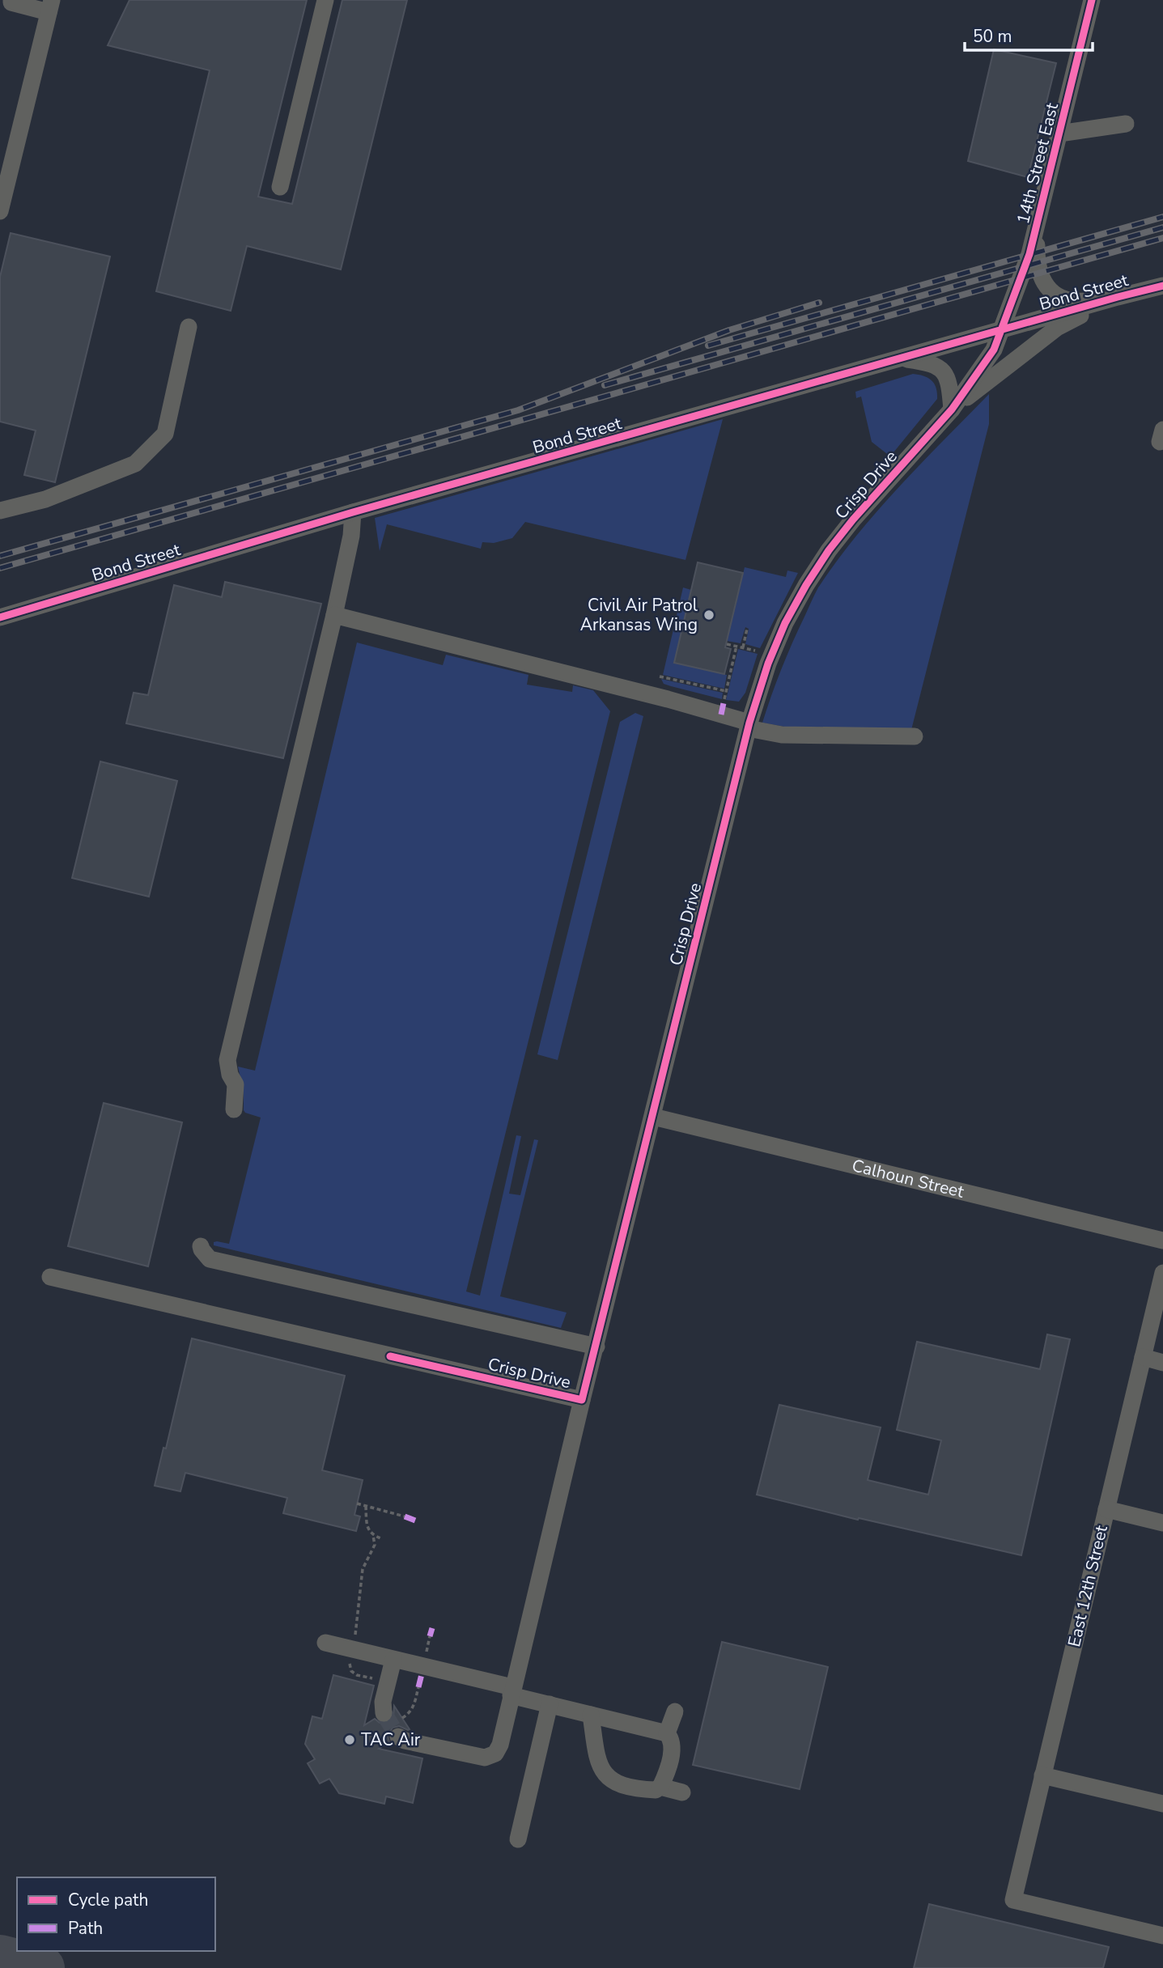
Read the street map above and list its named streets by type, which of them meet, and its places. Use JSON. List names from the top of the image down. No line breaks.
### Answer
{"streets":{"street":["14th Street East","Bond Street","Crisp Drive","Calhoun Street","East 12th Street"]},"crossings":[["14th Street East","Bond Street"],["14th Street East","Crisp Drive"],["Bond Street","Crisp Drive"],["Crisp Drive","Calhoun Street"]],"places":["Civil Air Patrol Arkansas Wing","TAC Air"],"legend":["Cycle path","Path"],"scale_bar":"50 m"}
